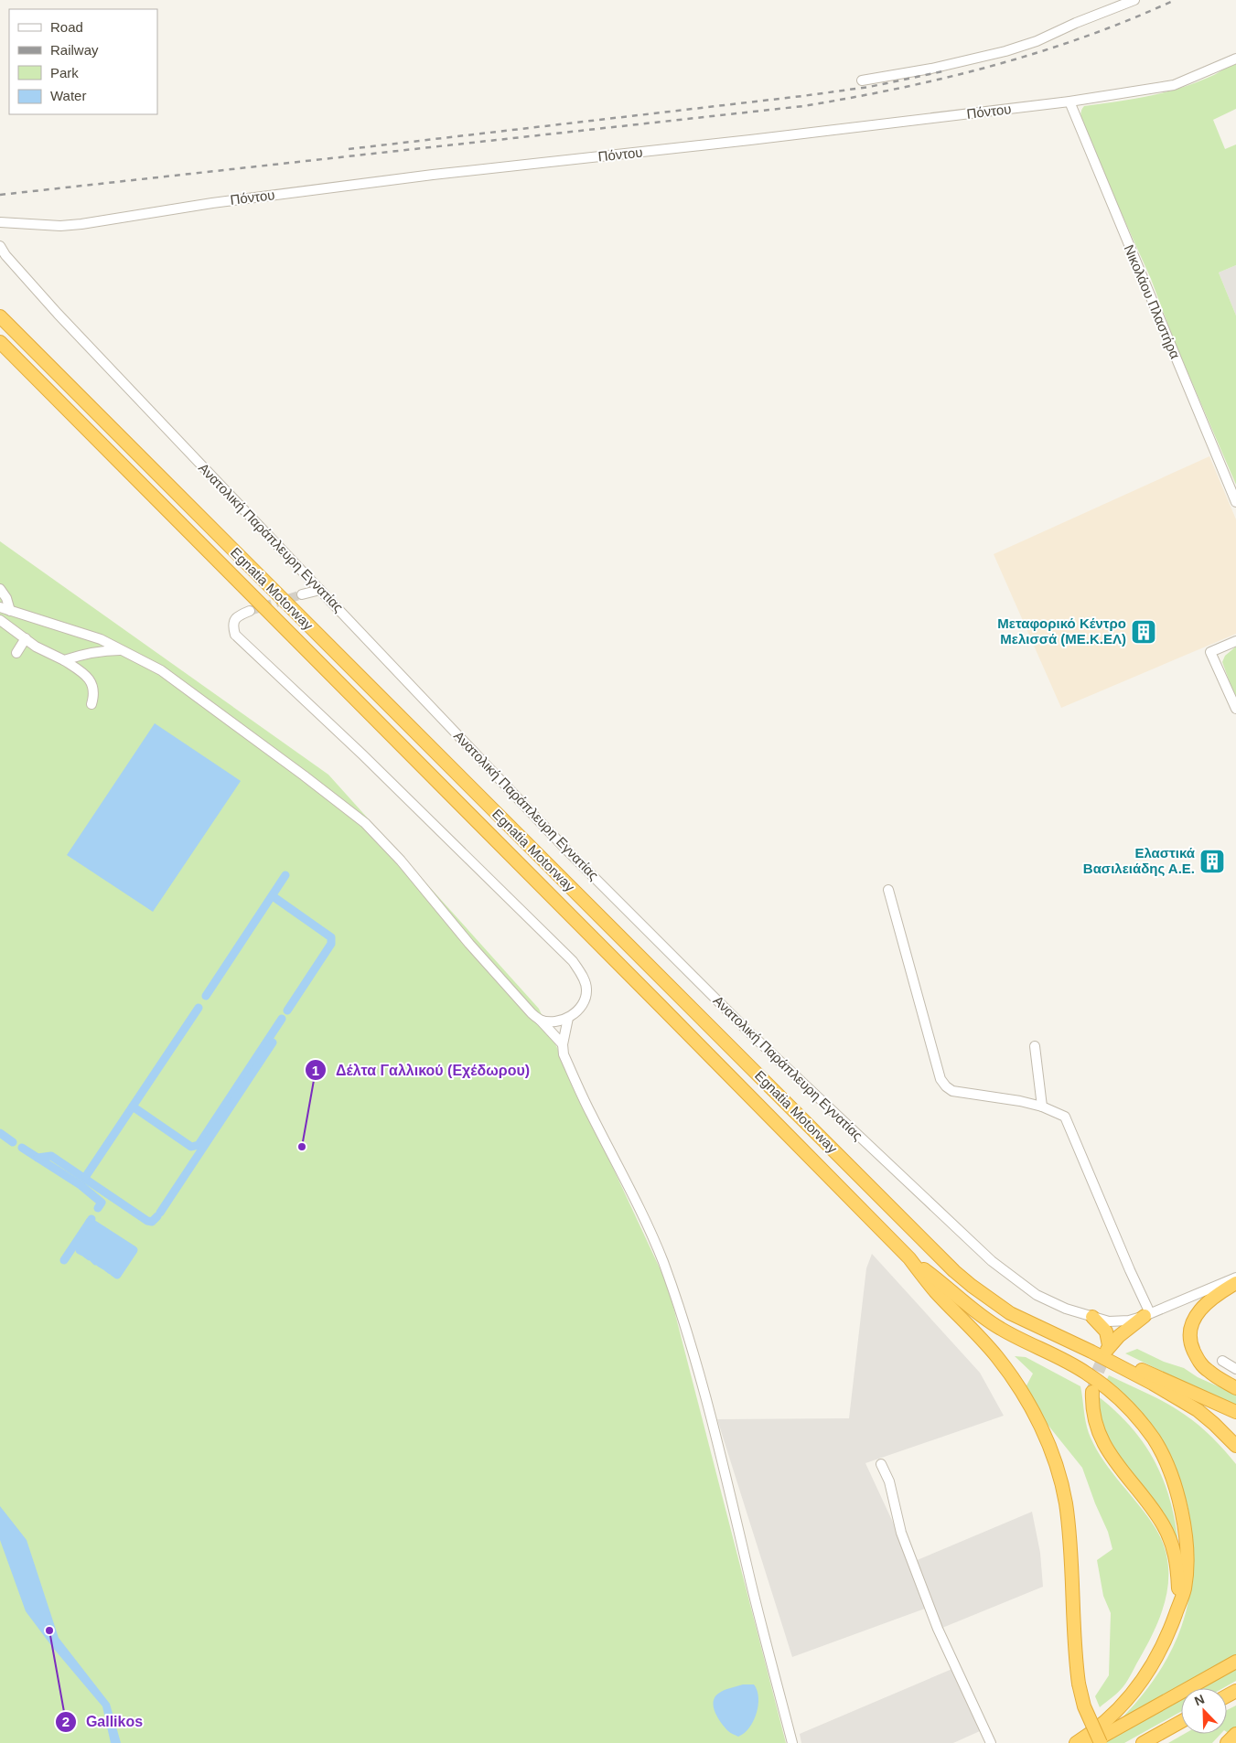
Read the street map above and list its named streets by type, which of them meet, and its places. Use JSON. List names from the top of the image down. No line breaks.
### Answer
{"streets":{"highway":["Egnatia Motorway"],"street":["Πόντου","Νικολάου Πλαστήρα","Ανατολική Παράπλευρη Εγνατίας"]},"crossings":[["Πόντου","Νικολάου Πλαστήρα"]],"places":{"building":["Μεταφορικό Κέντρο Μελισσά (ΜΕ.Κ.ΕΛ)","Ελαστικά Βασιλειάδης Α.Ε."],"other":["Δέλτα Γαλλικού (Εχέδωρου)","Gallikos"]},"legend":["Road","Railway","Park","Water"],"north":"top left"}
